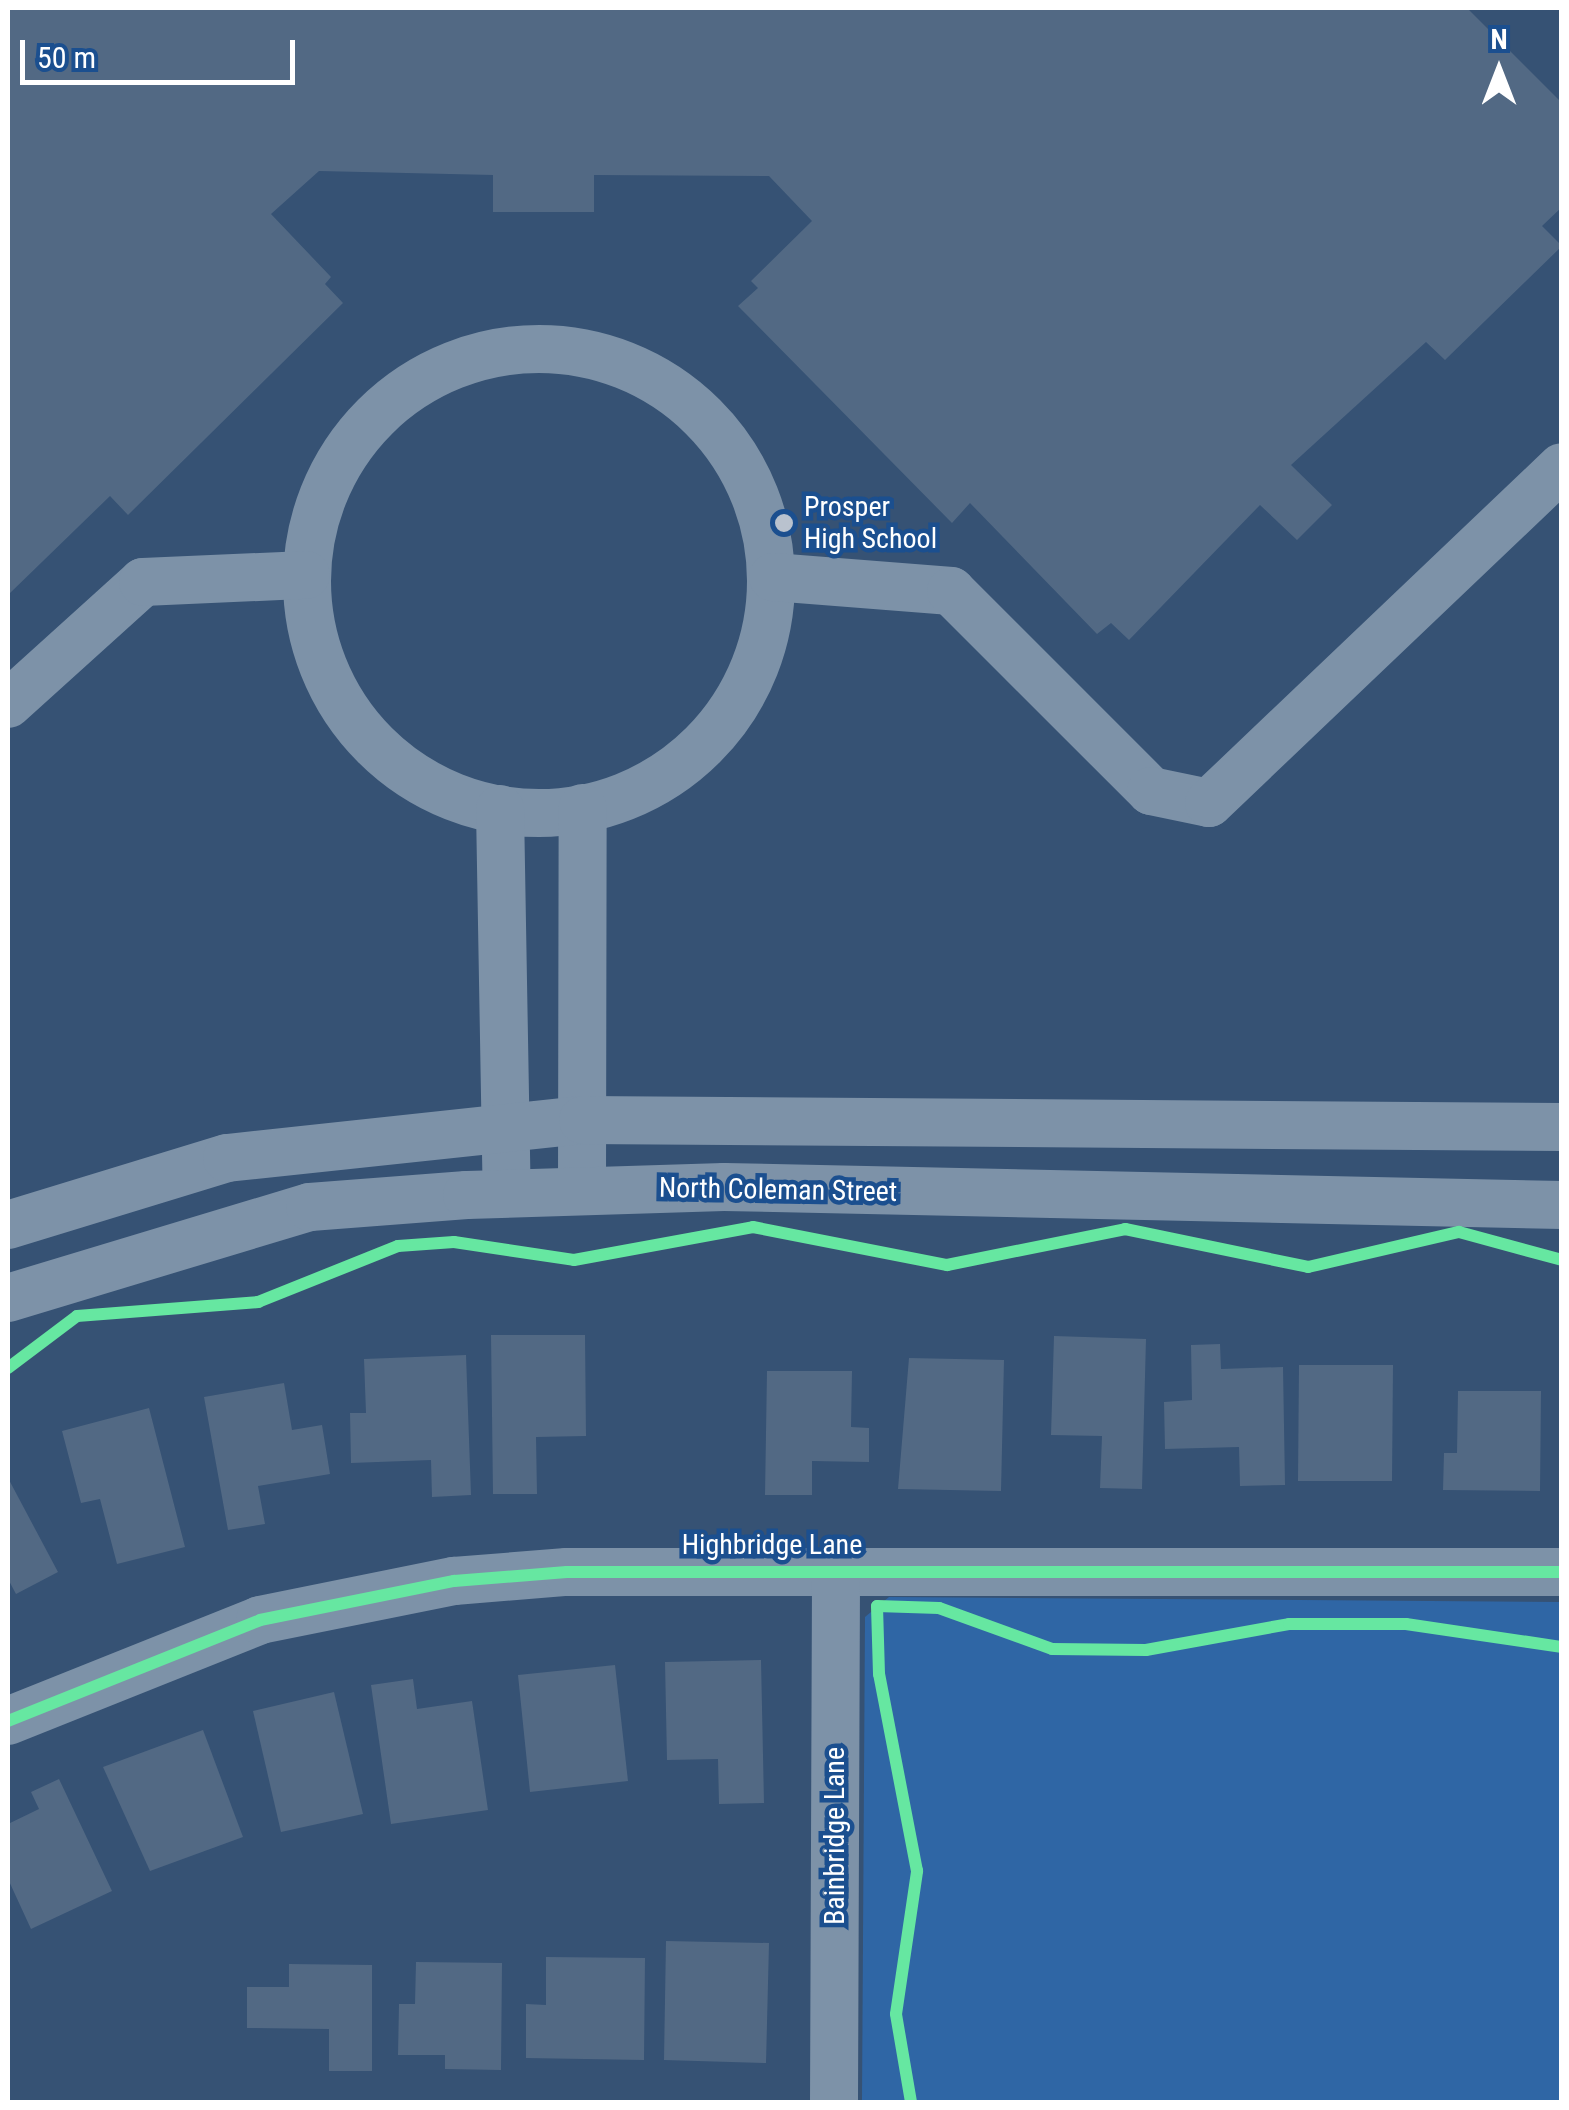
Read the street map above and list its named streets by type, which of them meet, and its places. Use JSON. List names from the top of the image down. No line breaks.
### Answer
{"streets":{"street":["North Coleman Street","Highbridge Lane","Bainbridge Lane"]},"crossings":[["Highbridge Lane","Bainbridge Lane"]],"places":["Prosper High School"],"scale_bar":"50 m","north":"top"}
